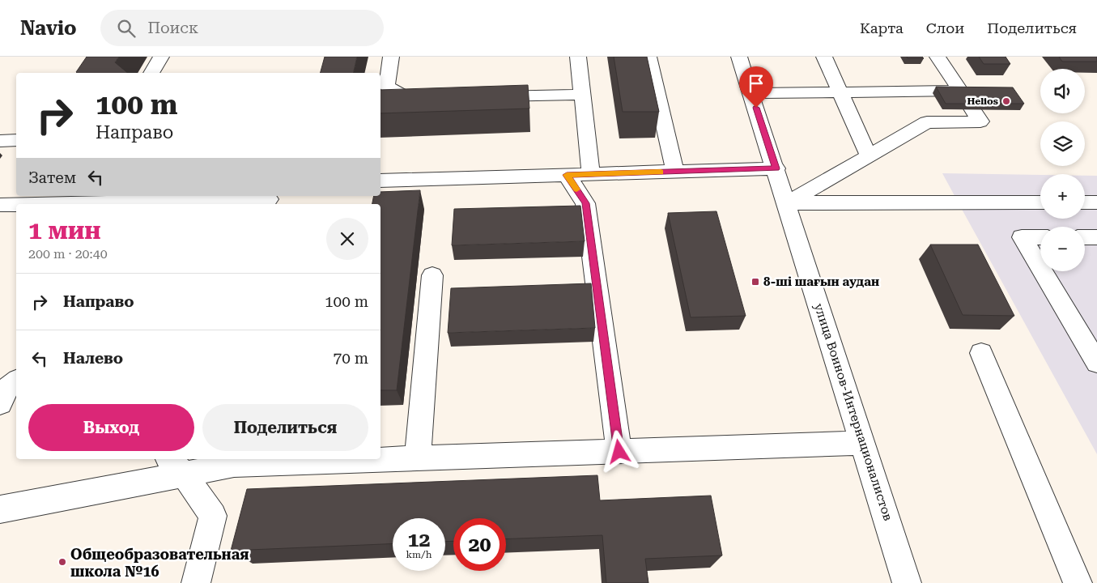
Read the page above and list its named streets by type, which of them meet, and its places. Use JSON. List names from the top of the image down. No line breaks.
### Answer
{"streets":{"street":["улица Воинов-Интернационалистов"]},"places":{"other":["Helios","Общеобразовательная школа №16"],"transit":["8-ші шағын аудан"]},"page":{"header":"Navio","search":"Поиск","nav":["Карта","Слои","Поделиться"],"map_buttons":["+","−"],"turn":["100 m","Направо"],"then":"Затем","heading":["1 мин","200 m · 20:40"],"list":[{"name":"Направо","value":"100 m"},{"name":"Налево","value":"70 m"}],"buttons":["Выход","Поделиться"],"speed":"12 km/h","limit":"20"}}
